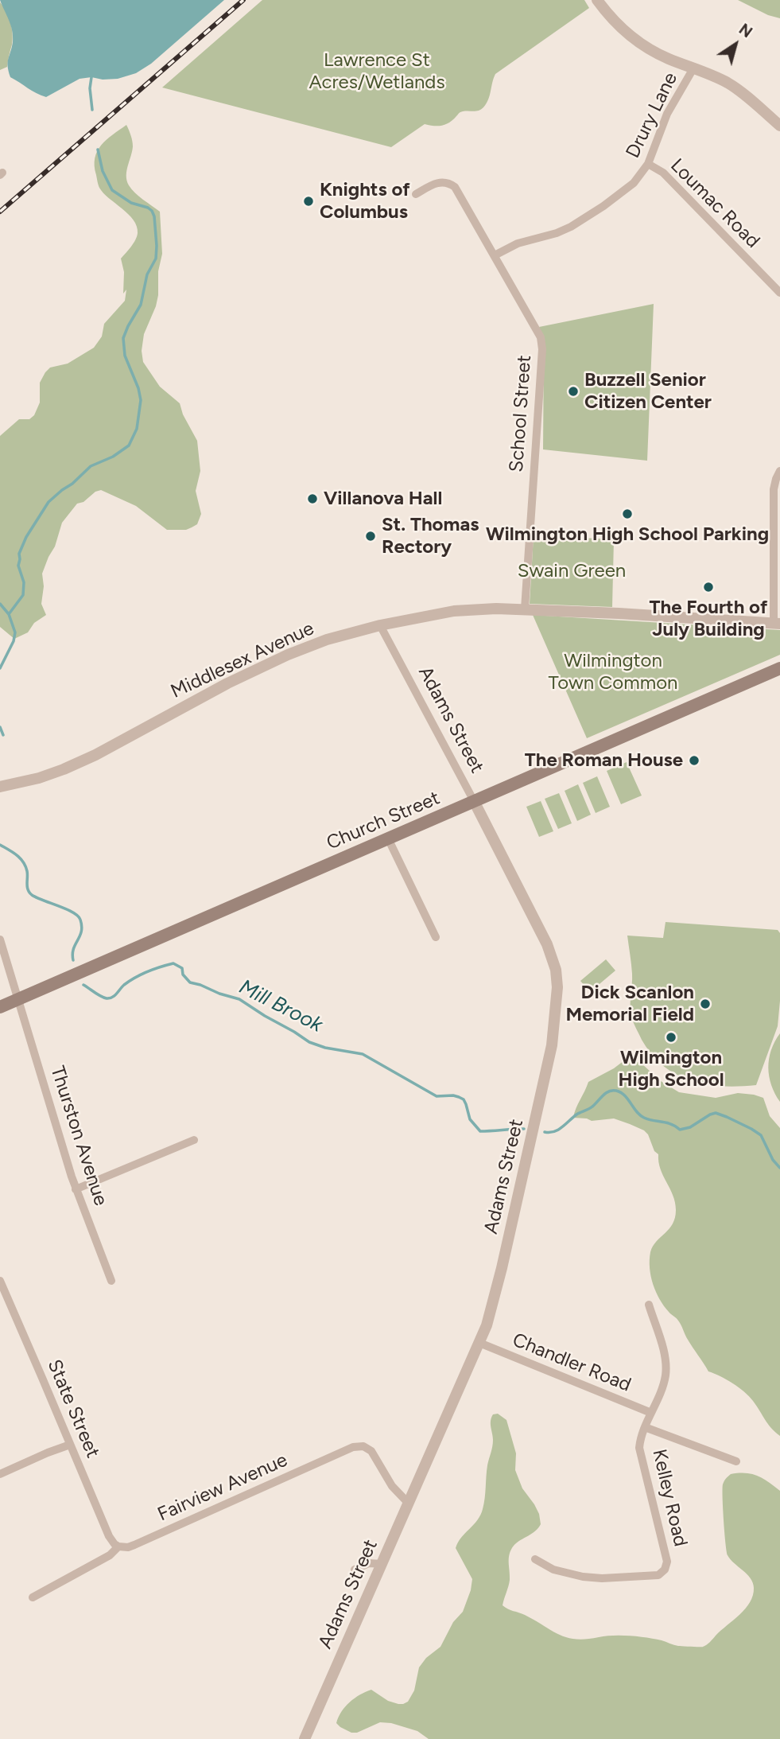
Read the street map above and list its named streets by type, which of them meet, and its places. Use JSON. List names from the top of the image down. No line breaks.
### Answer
{"streets":{"main road":["Church Street"],"street":["Drury Lane","Loumac Road","School Street","Middlesex Avenue","Adams Street","Thurston Avenue","Chandler Road","State Street","Fairview Avenue","Kelley Road"]},"crossings":[["Drury Lane","Loumac Road"],["Drury Lane","School Street"],["School Street","Middlesex Avenue"],["Middlesex Avenue","Adams Street"],["Adams Street","Church Street"],["Adams Street","Chandler Road"],["Adams Street","Fairview Avenue"],["Church Street","Thurston Avenue"],["Chandler Road","Kelley Road"],["State Street","Fairview Avenue"]],"water":["Mill Brook"],"parks":["Lawrence St Acres/Wetlands","Swain Green","Wilmington Town Common"],"places":["Knights of Columbus","Buzzell Senior Citizen Center","Villanova Hall","Wilmington High School Parking","St. Thomas Rectory","The Fourth of July Building","The Roman House","Dick Scanlon Memorial Field","Wilmington High School"],"north":"top right"}
